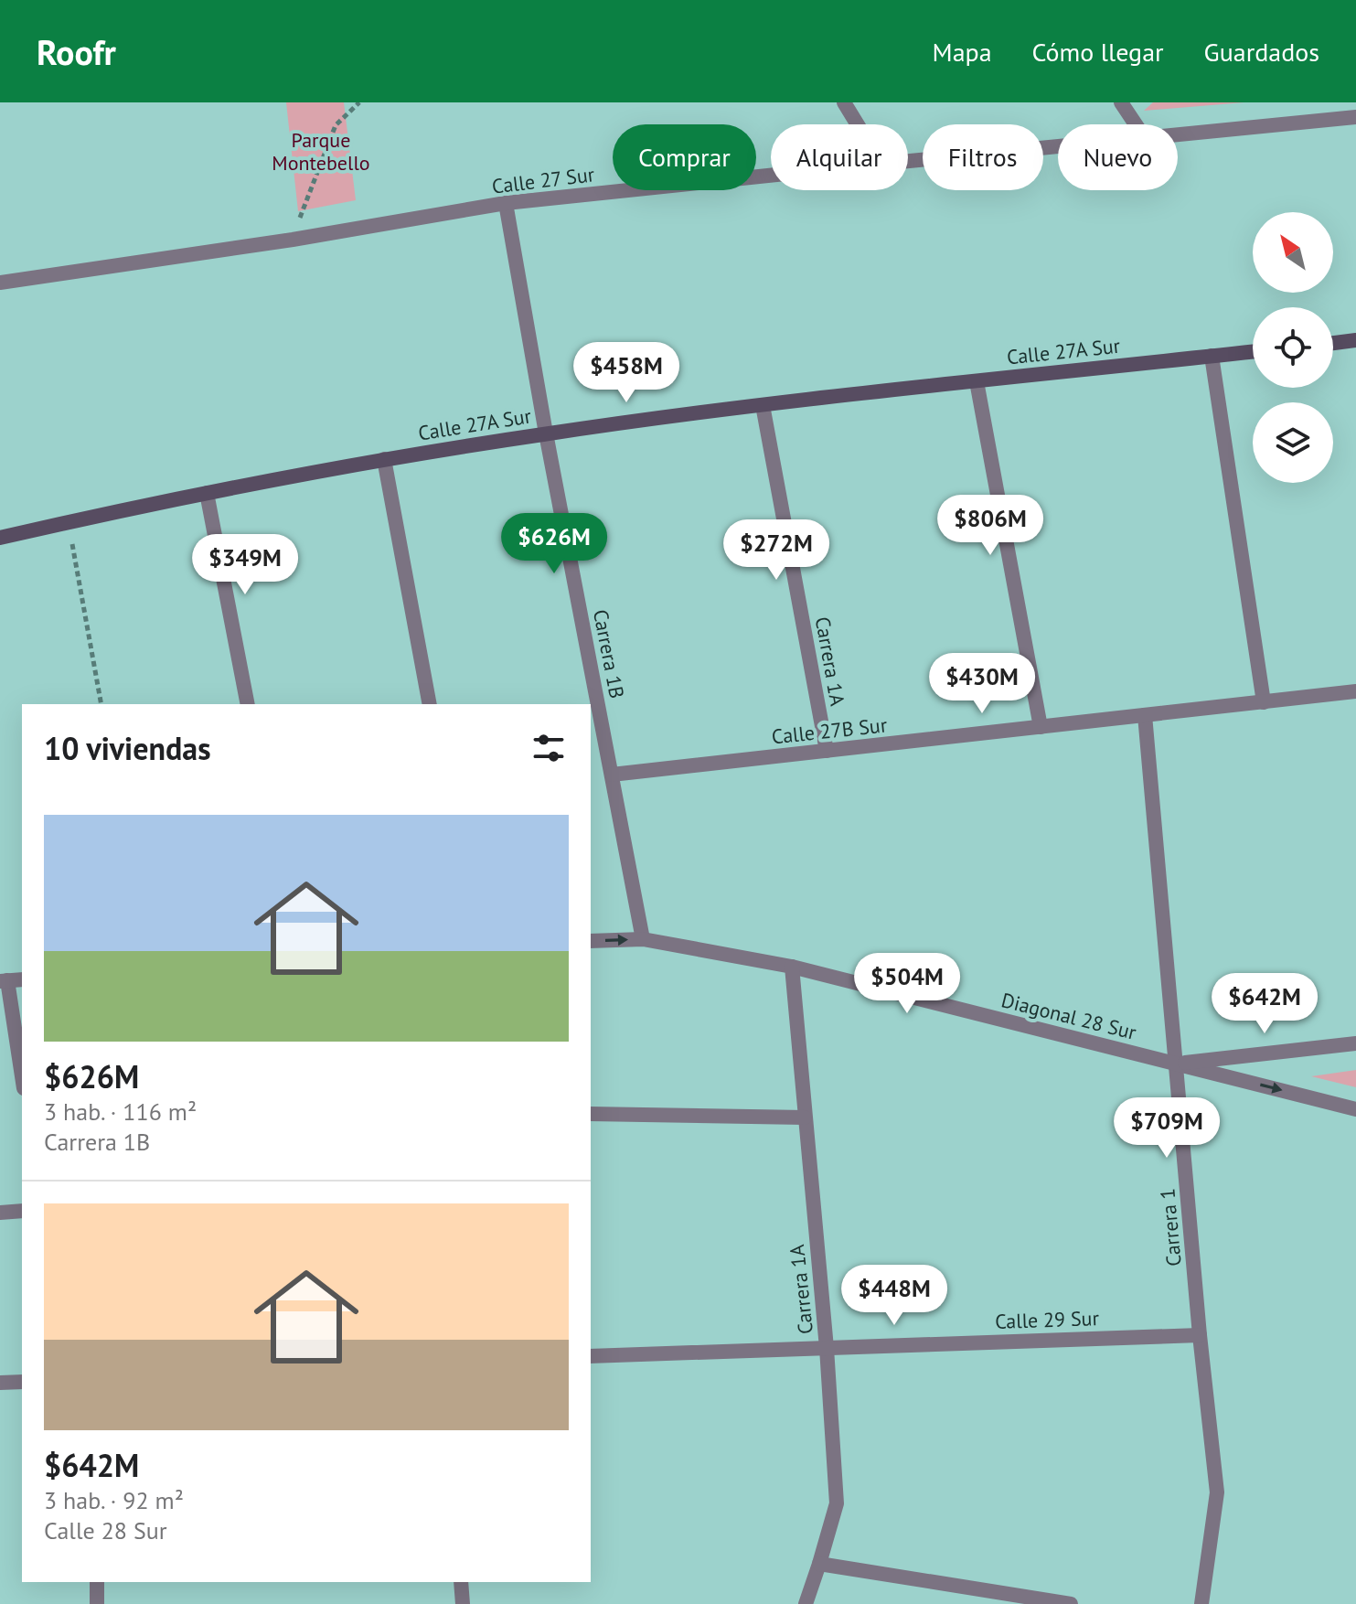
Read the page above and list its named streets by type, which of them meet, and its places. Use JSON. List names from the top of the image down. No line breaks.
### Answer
{"streets":{"street":["Calle 27 Sur","Calle 27A Sur","Carrera 1B","Carrera 1A","Calle 27B Sur","Diagonal 28 Sur","Carrera 1","Calle 29 Sur"]},"crossings":[["Calle 27 Sur","Carrera 1B"],["Calle 27A Sur","Carrera 1B"],["Calle 27A Sur","Carrera 1A"],["Carrera 1B","Calle 27B Sur"],["Carrera 1B","Diagonal 28 Sur"],["Carrera 1A","Calle 27B Sur"],["Carrera 1A","Diagonal 28 Sur"],["Carrera 1A","Calle 29 Sur"],["Calle 27B Sur","Carrera 1"],["Diagonal 28 Sur","Carrera 1"],["Carrera 1","Calle 29 Sur"]],"parks":["Parque Montebello"],"north":"top left","page":{"header":"Roofr","nav":["Mapa","Cómo llegar","Guardados"],"chip":["Comprar","Alquilar","Filtros","Nuevo"],"price":["$458M","$806M","$626M","$272M","$349M","$430M","$504M","$642M","$709M","$448M"],"heading":"10 viviendas","list":[{"name":"$626M","note":"3 hab. · 116 m² · Carrera 1B"},{"name":"$642M","note":"3 hab. · 92 m² · Calle 28 Sur"}]}}
